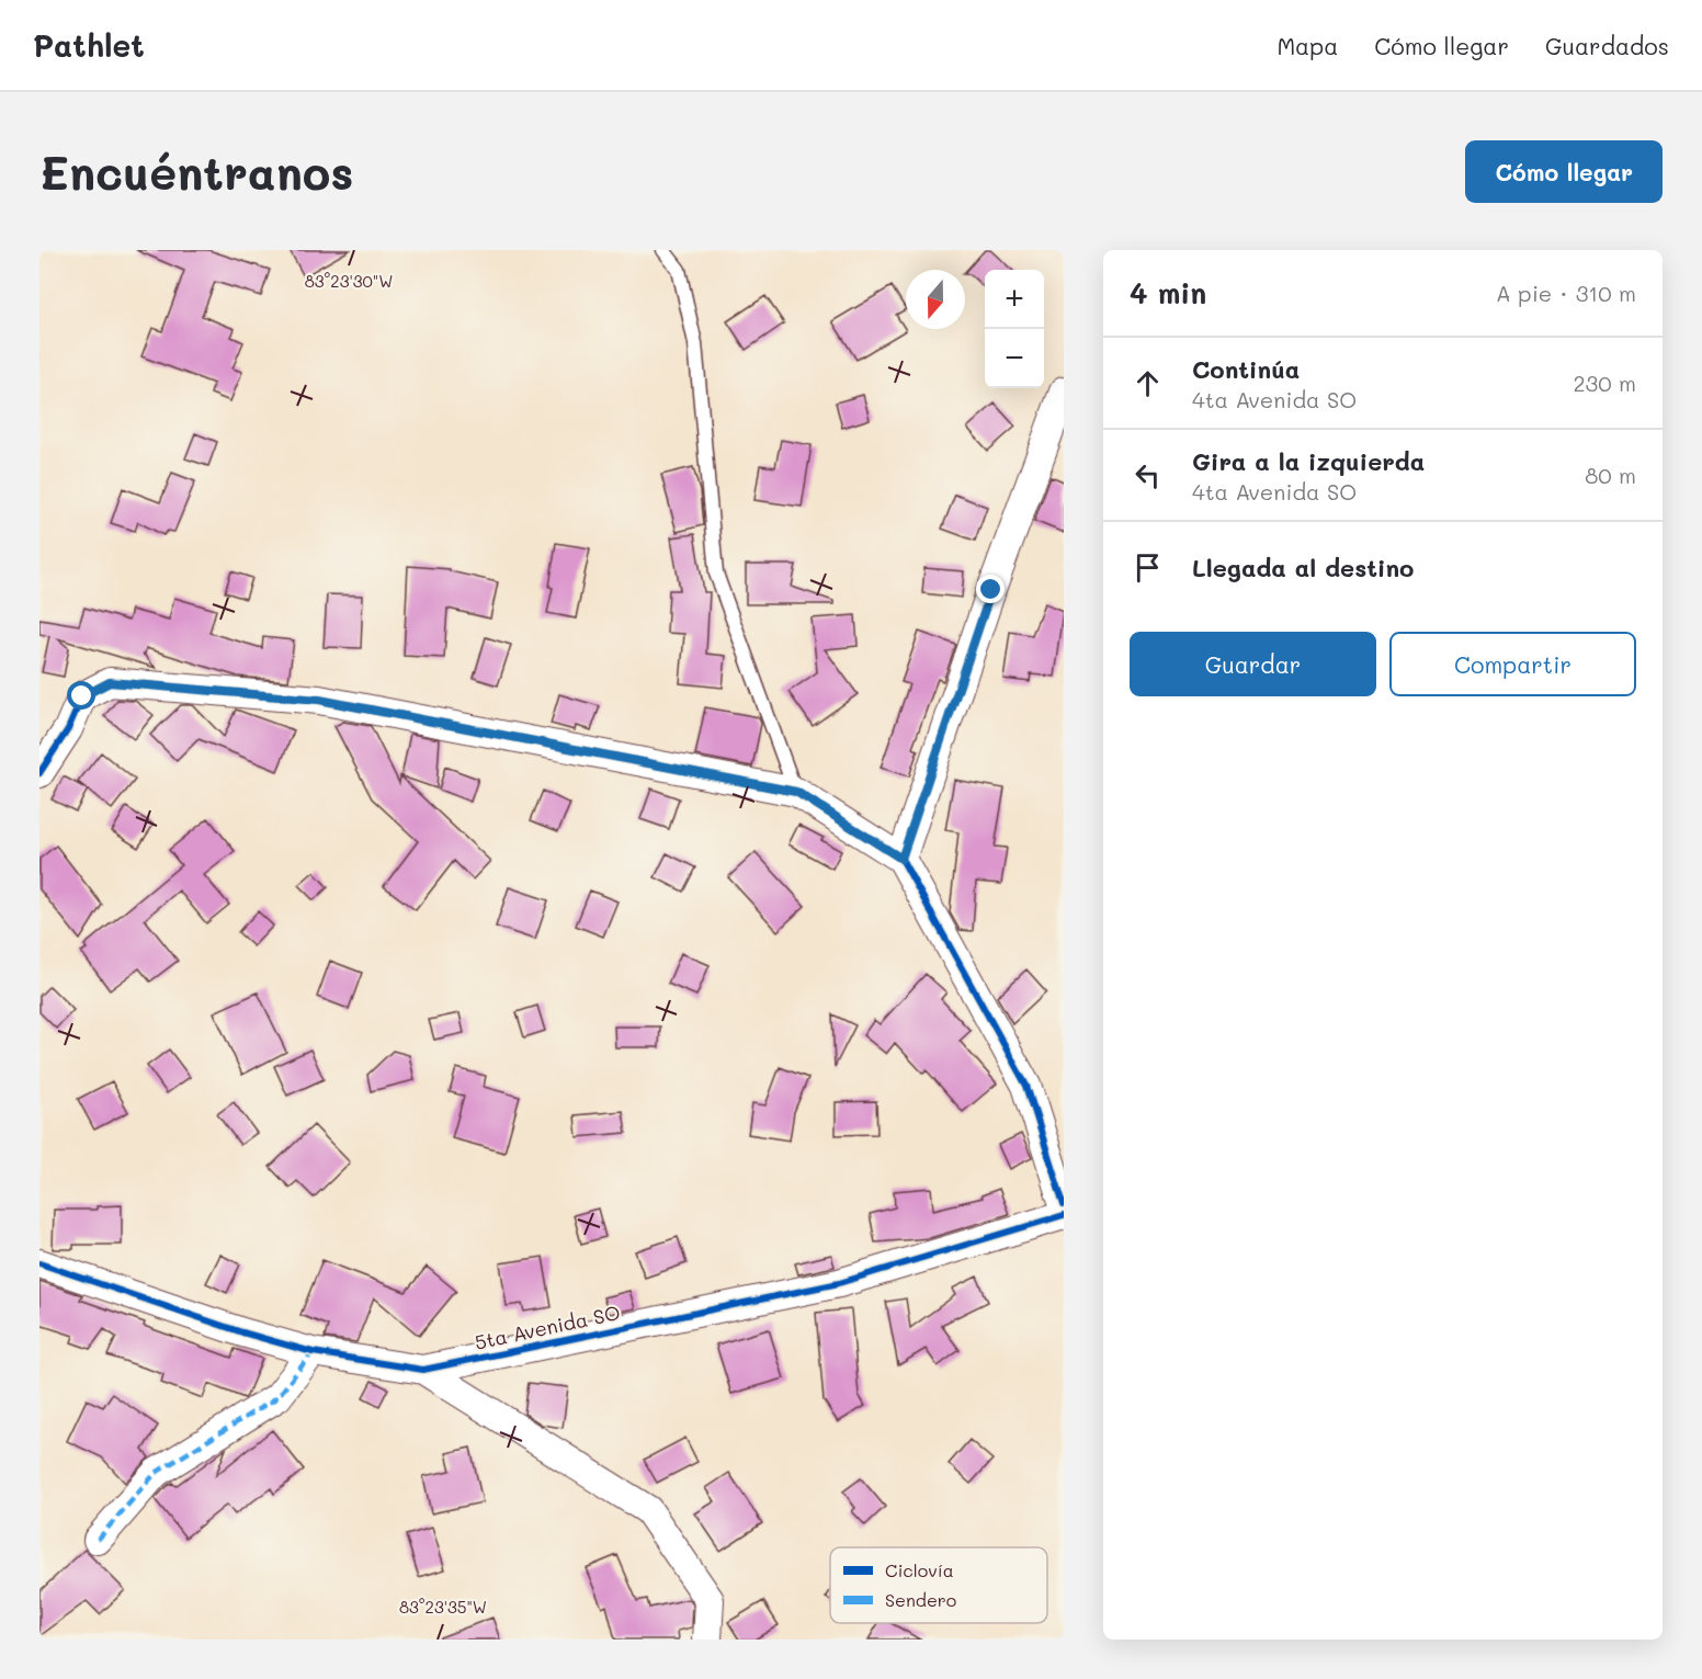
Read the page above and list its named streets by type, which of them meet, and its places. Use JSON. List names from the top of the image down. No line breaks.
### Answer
{"streets":{"street":["5ta Avenida SO"]},"legend":["Ciclovía","Sendero"],"north":"bottom","page":{"header":"Pathlet","nav":["Mapa","Cómo llegar","Guardados"],"buttons":["Cómo llegar",["Guardar","Compartir"]],"title":"Encuéntranos","heading":["4 min","A pie · 310 m"],"map_buttons":["+","−"],"list":[["Continúa","4ta Avenida SO","230 m"],["Gira a la izquierda","4ta Avenida SO","80 m"],"Llegada al destino"]},"coordinates":["83°23'30\"W","83°23'35\"W"]}
